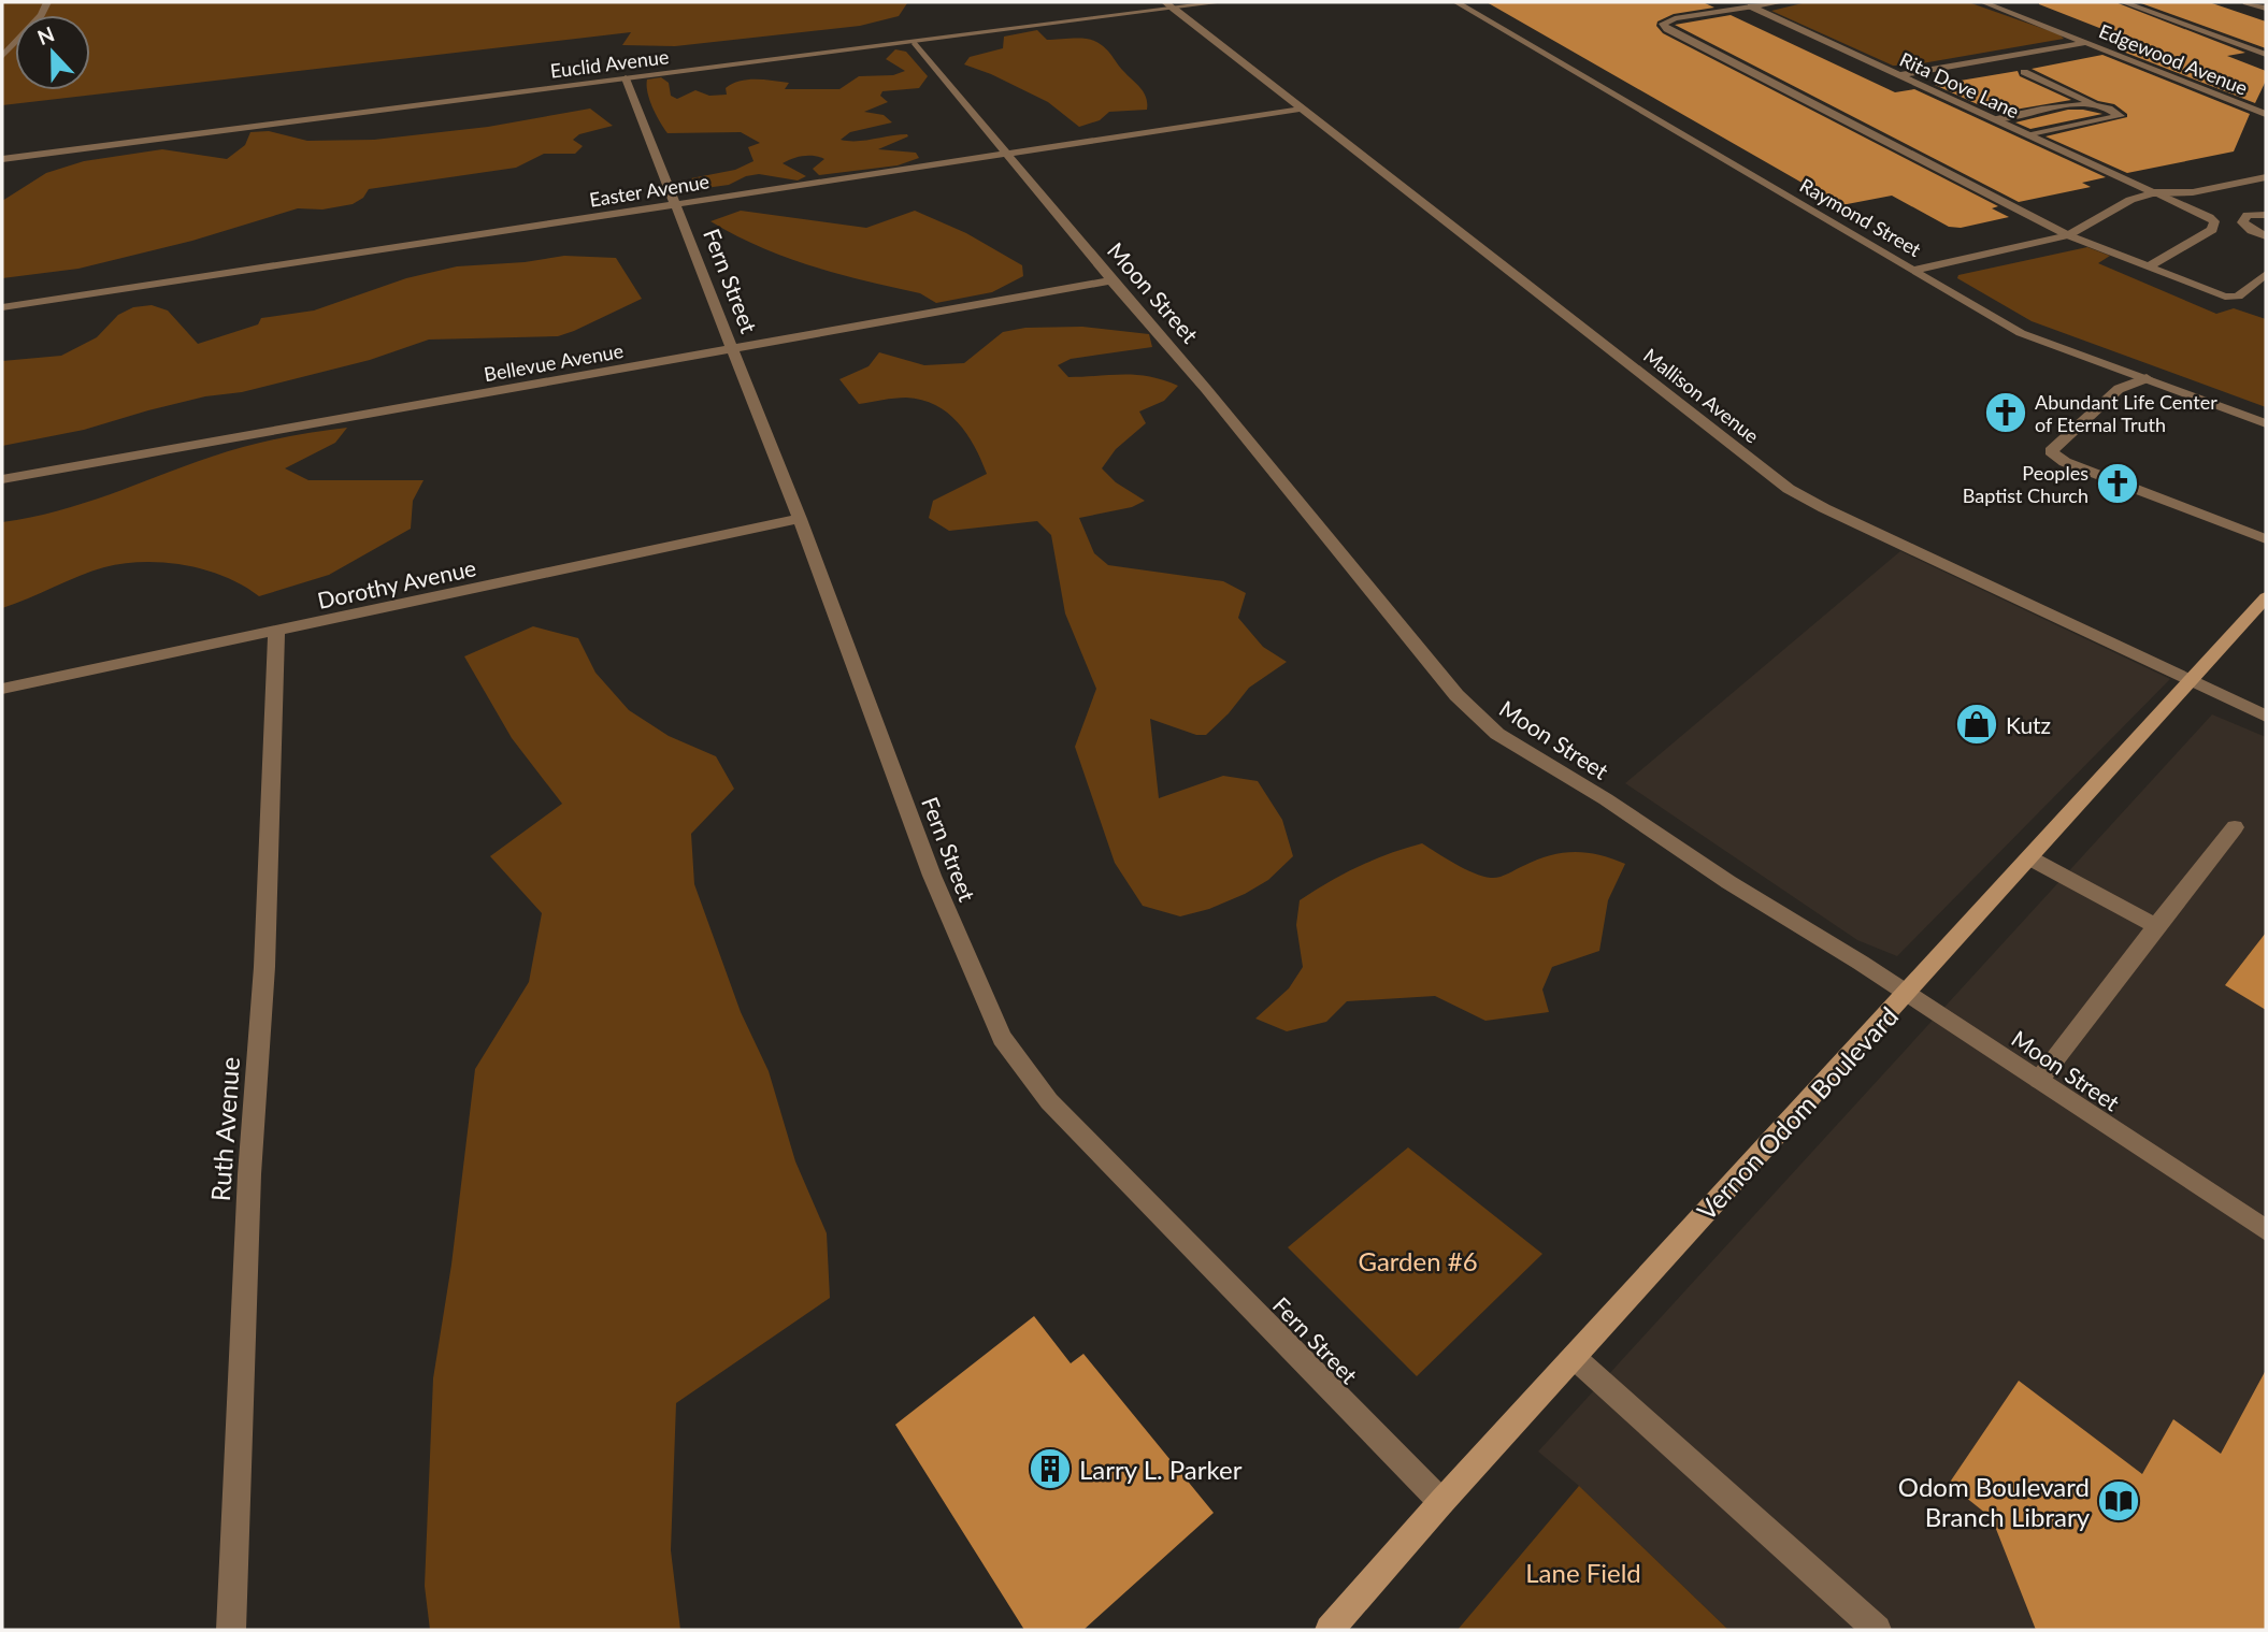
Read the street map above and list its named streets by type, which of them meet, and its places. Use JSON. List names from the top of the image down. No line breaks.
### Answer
{"streets":{"main road":["Vernon Odom Boulevard"],"street":["Edgewood Avenue","Euclid Avenue","Rita Dove Lane","Easter Avenue","Raymond Street","Fern Street","Moon Street","Bellevue Avenue","Mallison Avenue","Dorothy Avenue","Ruth Avenue"]},"crossings":[["Euclid Avenue","Fern Street"],["Euclid Avenue","Moon Street"],["Euclid Avenue","Mallison Avenue"],["Easter Avenue","Fern Street"],["Easter Avenue","Moon Street"],["Easter Avenue","Mallison Avenue"],["Fern Street","Bellevue Avenue"],["Fern Street","Dorothy Avenue"],["Fern Street","Vernon Odom Boulevard"],["Moon Street","Bellevue Avenue"],["Moon Street","Vernon Odom Boulevard"],["Mallison Avenue","Vernon Odom Boulevard"],["Dorothy Avenue","Ruth Avenue"]],"parks":["Garden #6","Lane Field"],"places":{"church":["Abundant Life Center of Eternal Truth","Peoples Baptist Church"],"shop":["Kutz"],"building":["Larry L. Parker"],"library":["Odom Boulevard Branch Library"]},"north":"top"}
